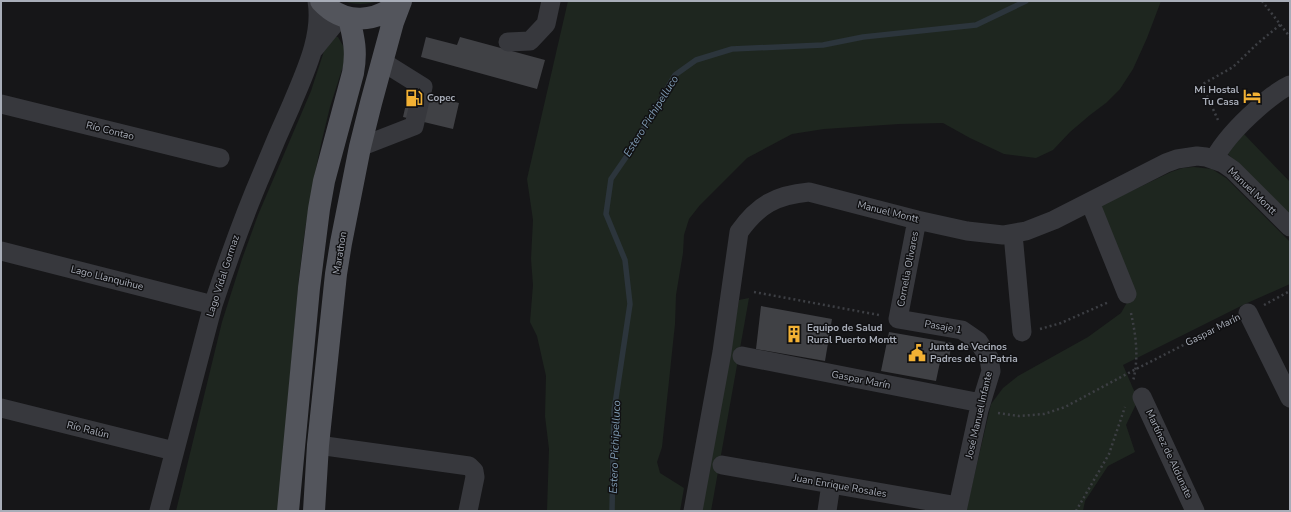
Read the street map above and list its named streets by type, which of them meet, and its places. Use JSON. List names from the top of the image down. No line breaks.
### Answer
{"streets":{"main road":["Marathon"],"street":["Río Contao","Manuel Montt","Cornelia Olivares","Lago Vidal Gormaz","Lago Llanquihue","Pasaje 1","Gaspar Marín","José Manuel Infante","Río Ralún","Martínez de Aldunate","Juan Enrique Rosales"]},"crossings":[["Manuel Montt","Cornelia Olivares"],["Cornelia Olivares","Pasaje 1"],["Lago Vidal Gormaz","Lago Llanquihue"],["Lago Vidal Gormaz","Río Ralún"],["Pasaje 1","José Manuel Infante"],["Gaspar Marín","José Manuel Infante"],["José Manuel Infante","Juan Enrique Rosales"]],"water":["Estero Pichipelluco"],"places":{"hotel":["Mi Hostal Tu Casa"],"fuel station":["Copec"],"building":["Equipo de Salud Rural Puerto Montt"],"public building":["Junta de Vecinos Padres de la Patria"]}}
